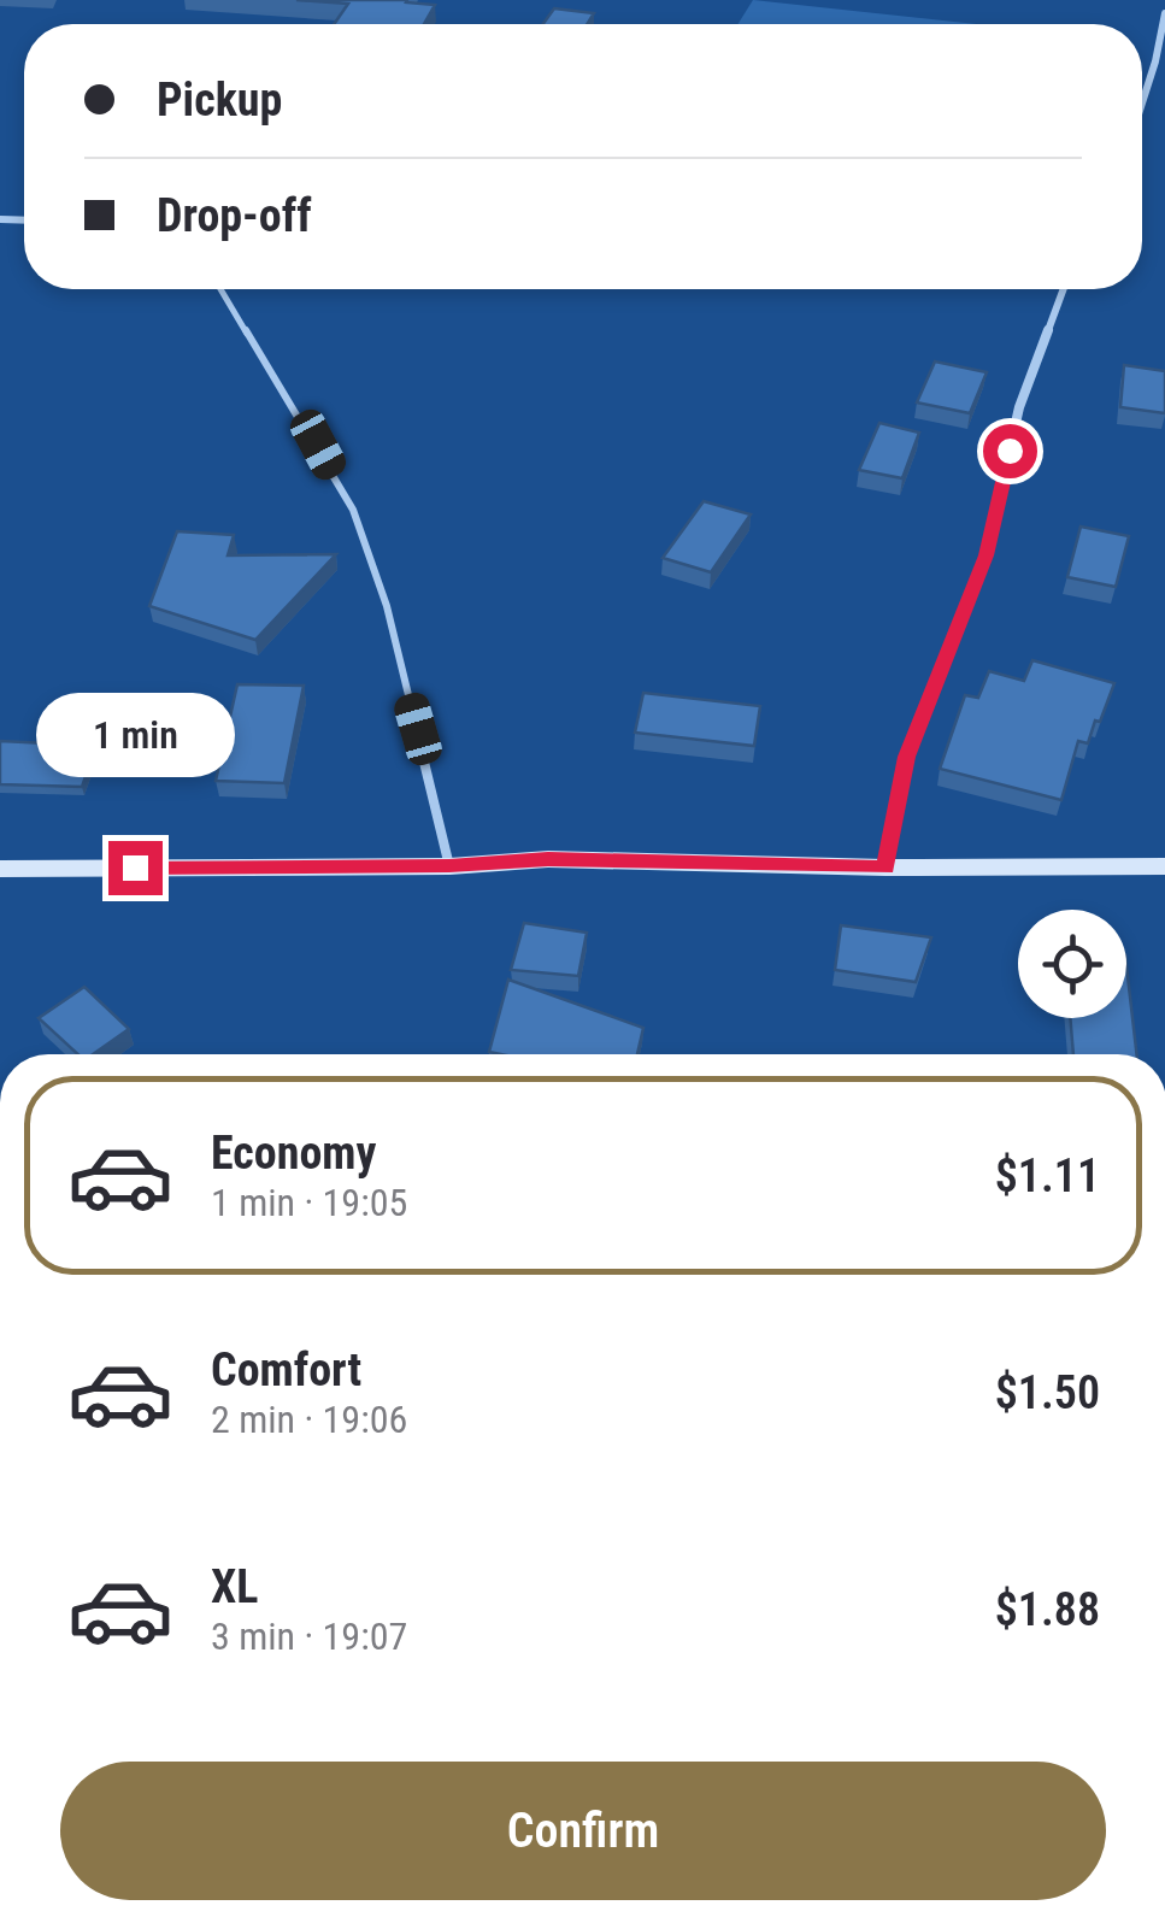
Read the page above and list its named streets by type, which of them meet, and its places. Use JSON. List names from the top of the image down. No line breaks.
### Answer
{"page":{"banner":["Pickup","Drop-off"],"bubble":"1 min","list":[{"name":"Economy","note":"1 min · 19:05","value":"$1.11"},{"name":"Comfort","note":"2 min · 19:06","value":"$1.50"},{"name":"XL","note":"3 min · 19:07","value":"$1.88"}],"buttons":"Confirm"}}
